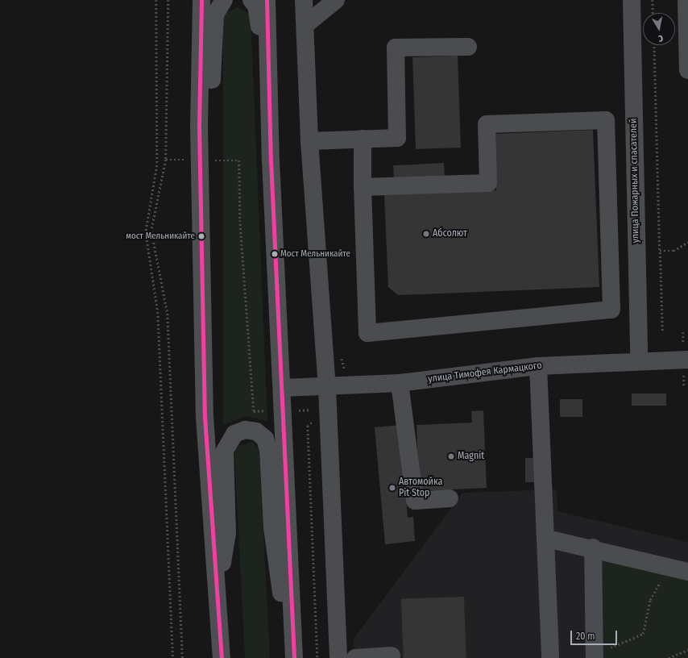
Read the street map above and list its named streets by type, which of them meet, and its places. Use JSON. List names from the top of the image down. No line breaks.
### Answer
{"streets":{"street":["улица Пожарных и спасателей","улица Тимофея Кармацкого"]},"crossings":[["улица Пожарных и спасателей","улица Тимофея Кармацкого"]],"places":["Абсолют","мост Мельникайте","Мост Мельникайте","Magnit","Автомойка Pit Stop"],"scale_bar":"20 m","north":"bottom"}
